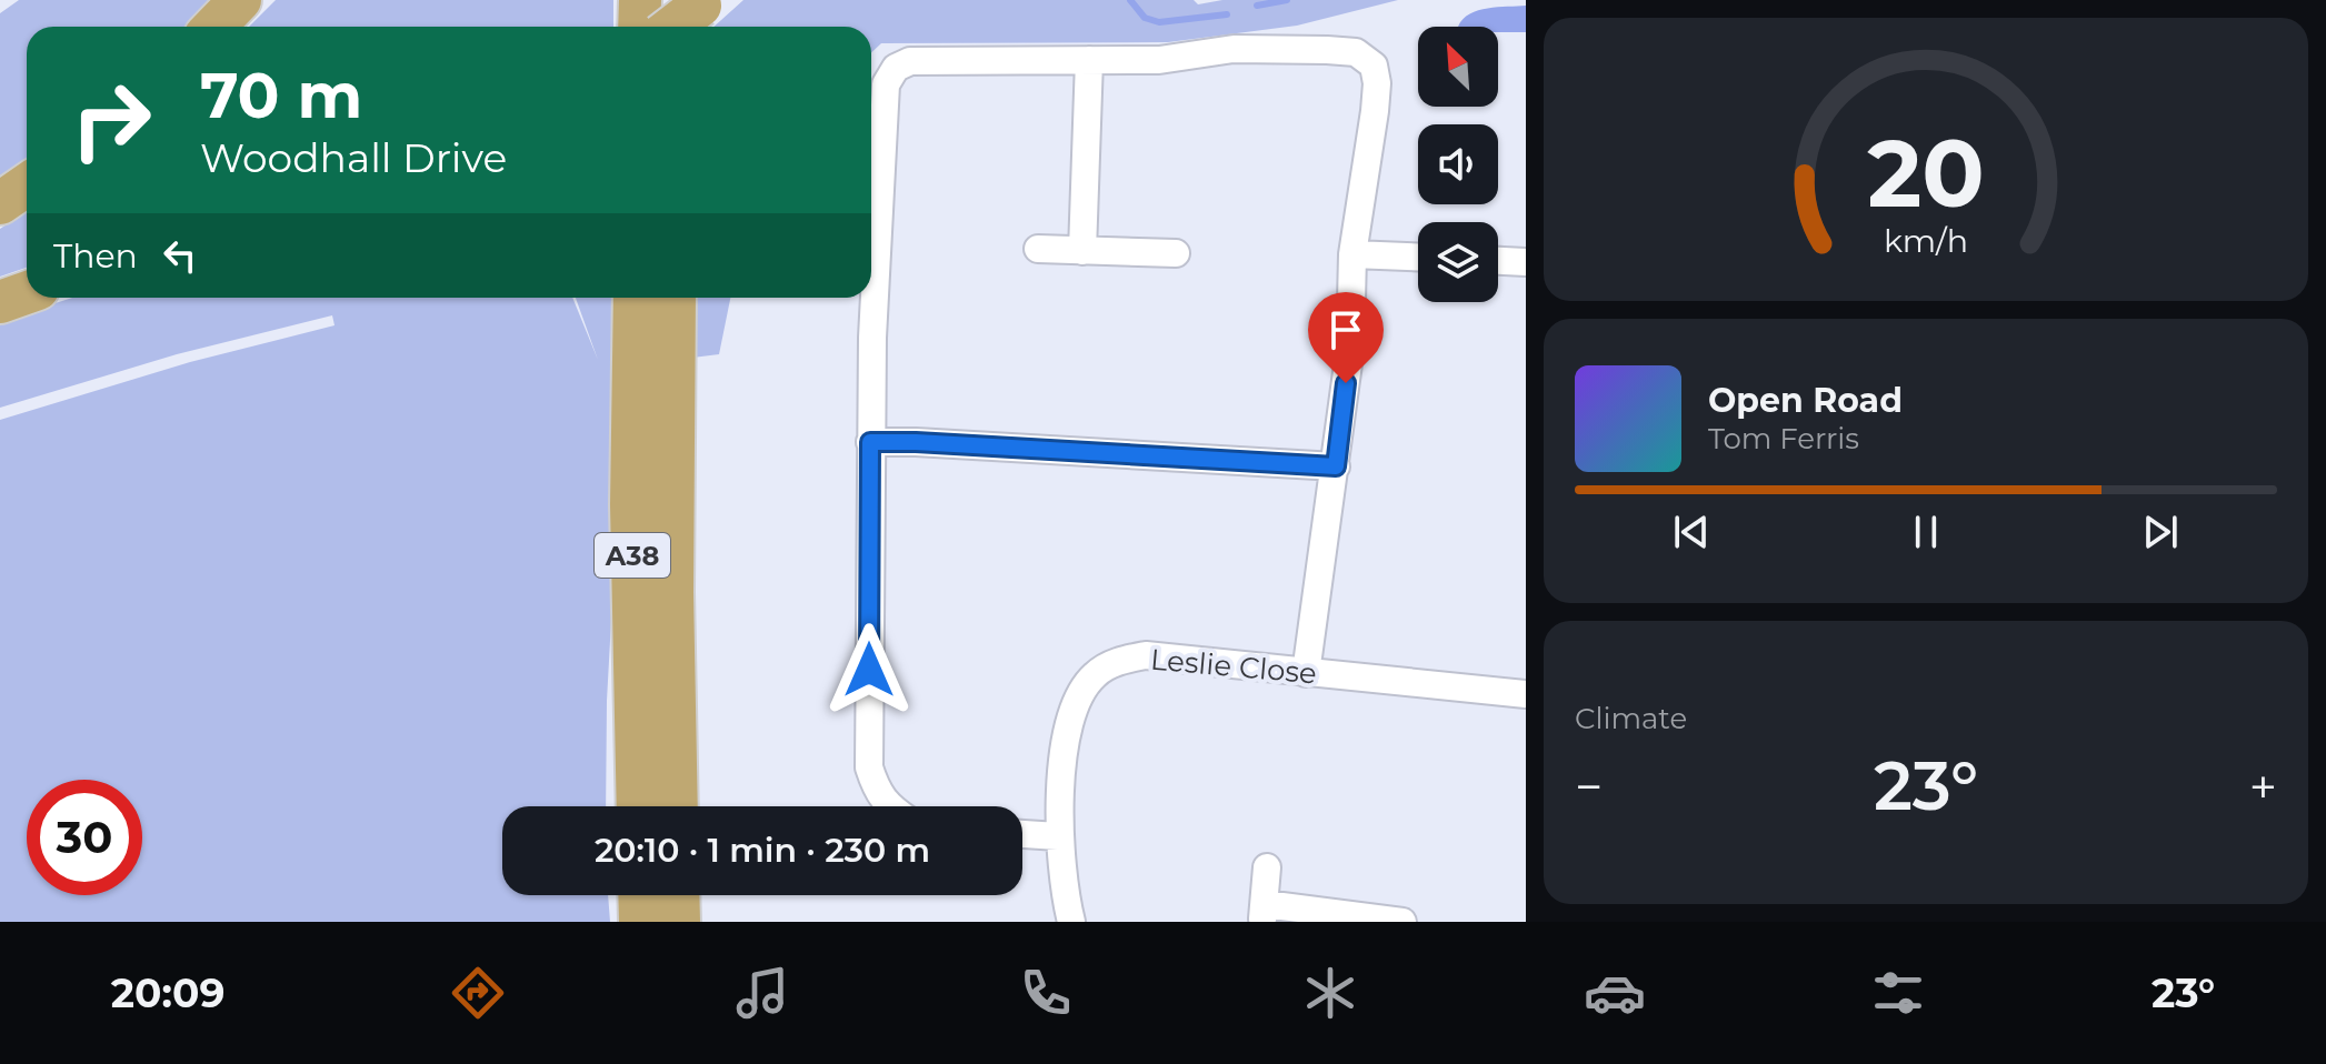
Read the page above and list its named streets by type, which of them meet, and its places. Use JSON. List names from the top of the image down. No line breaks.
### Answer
{"streets":{"highway":["A38"],"street":["Leslie Close"]},"north":"top left","page":{"turn":["70 m","Woodhall Drive"],"then":"Then","song":["Open Road","Tom Ferris"],"tile":"Climate","heat":["−","23°","+"],"limit":"30","trip":"20:10 · 1 min · 230 m","tabs":["20:09","23°"],"gauge":["20","km/h"]}}
